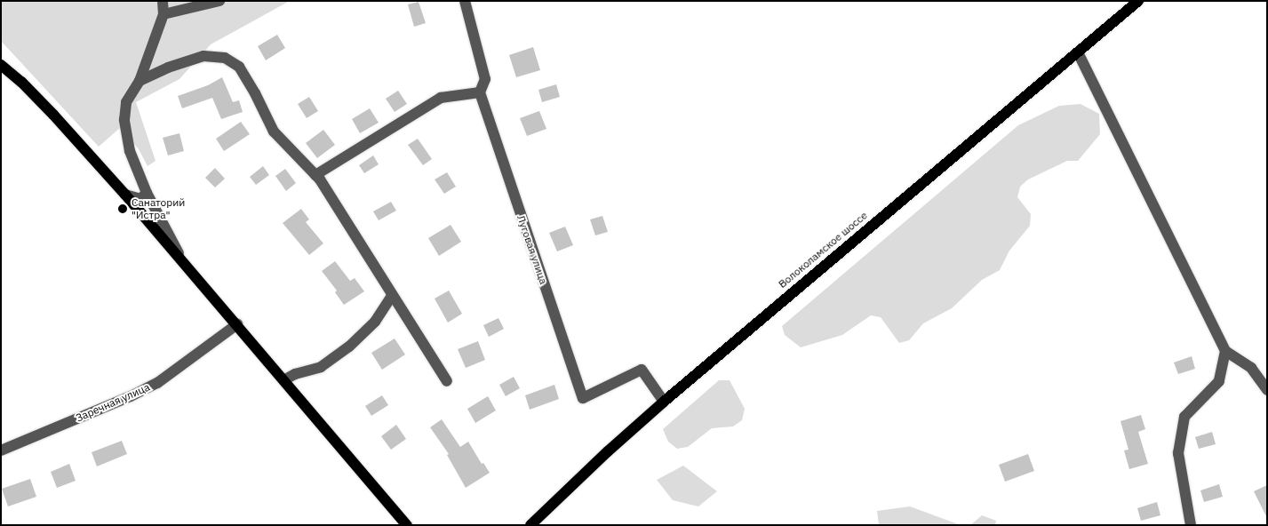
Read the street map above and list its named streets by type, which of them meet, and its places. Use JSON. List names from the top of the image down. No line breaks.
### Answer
{"streets":{"main road":["Волоколамское шоссе"],"street":["Луговая улица","Заречная улица"]},"crossings":[["Луговая улица","Волоколамское шоссе"]],"places":["Санаторий \"Истра\""]}
